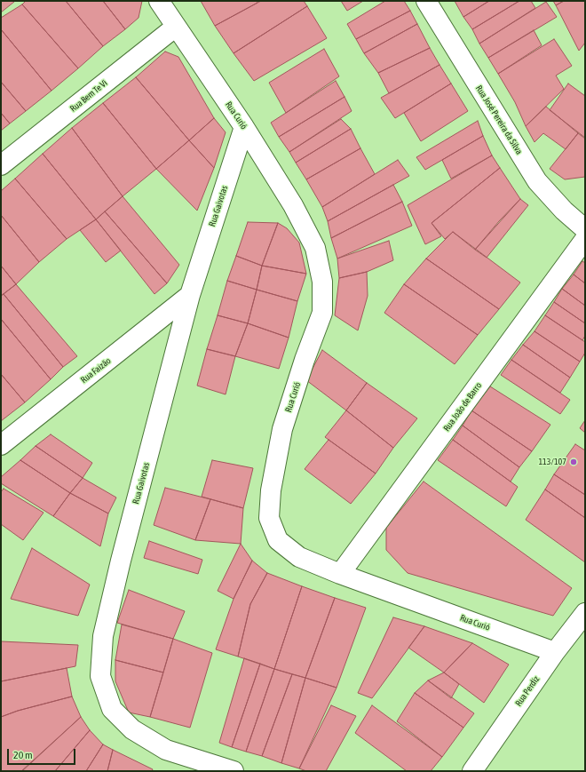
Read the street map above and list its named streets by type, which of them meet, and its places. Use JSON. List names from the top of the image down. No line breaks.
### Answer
{"streets":{"street":["Rua Bem Te Vi","Rua Curió","Rua José Pereira da Silva","Rua Gaivotas","Rua Faizão","Rua João de Barro","Rua Perdiz"]},"crossings":[["Rua Bem Te Vi","Rua Curió"],["Rua Curió","Rua Gaivotas"],["Rua Curió","Rua João de Barro"],["Rua Curió","Rua Perdiz"],["Rua Gaivotas","Rua Faizão"]],"places":["113/107"],"scale_bar":"20 m"}
